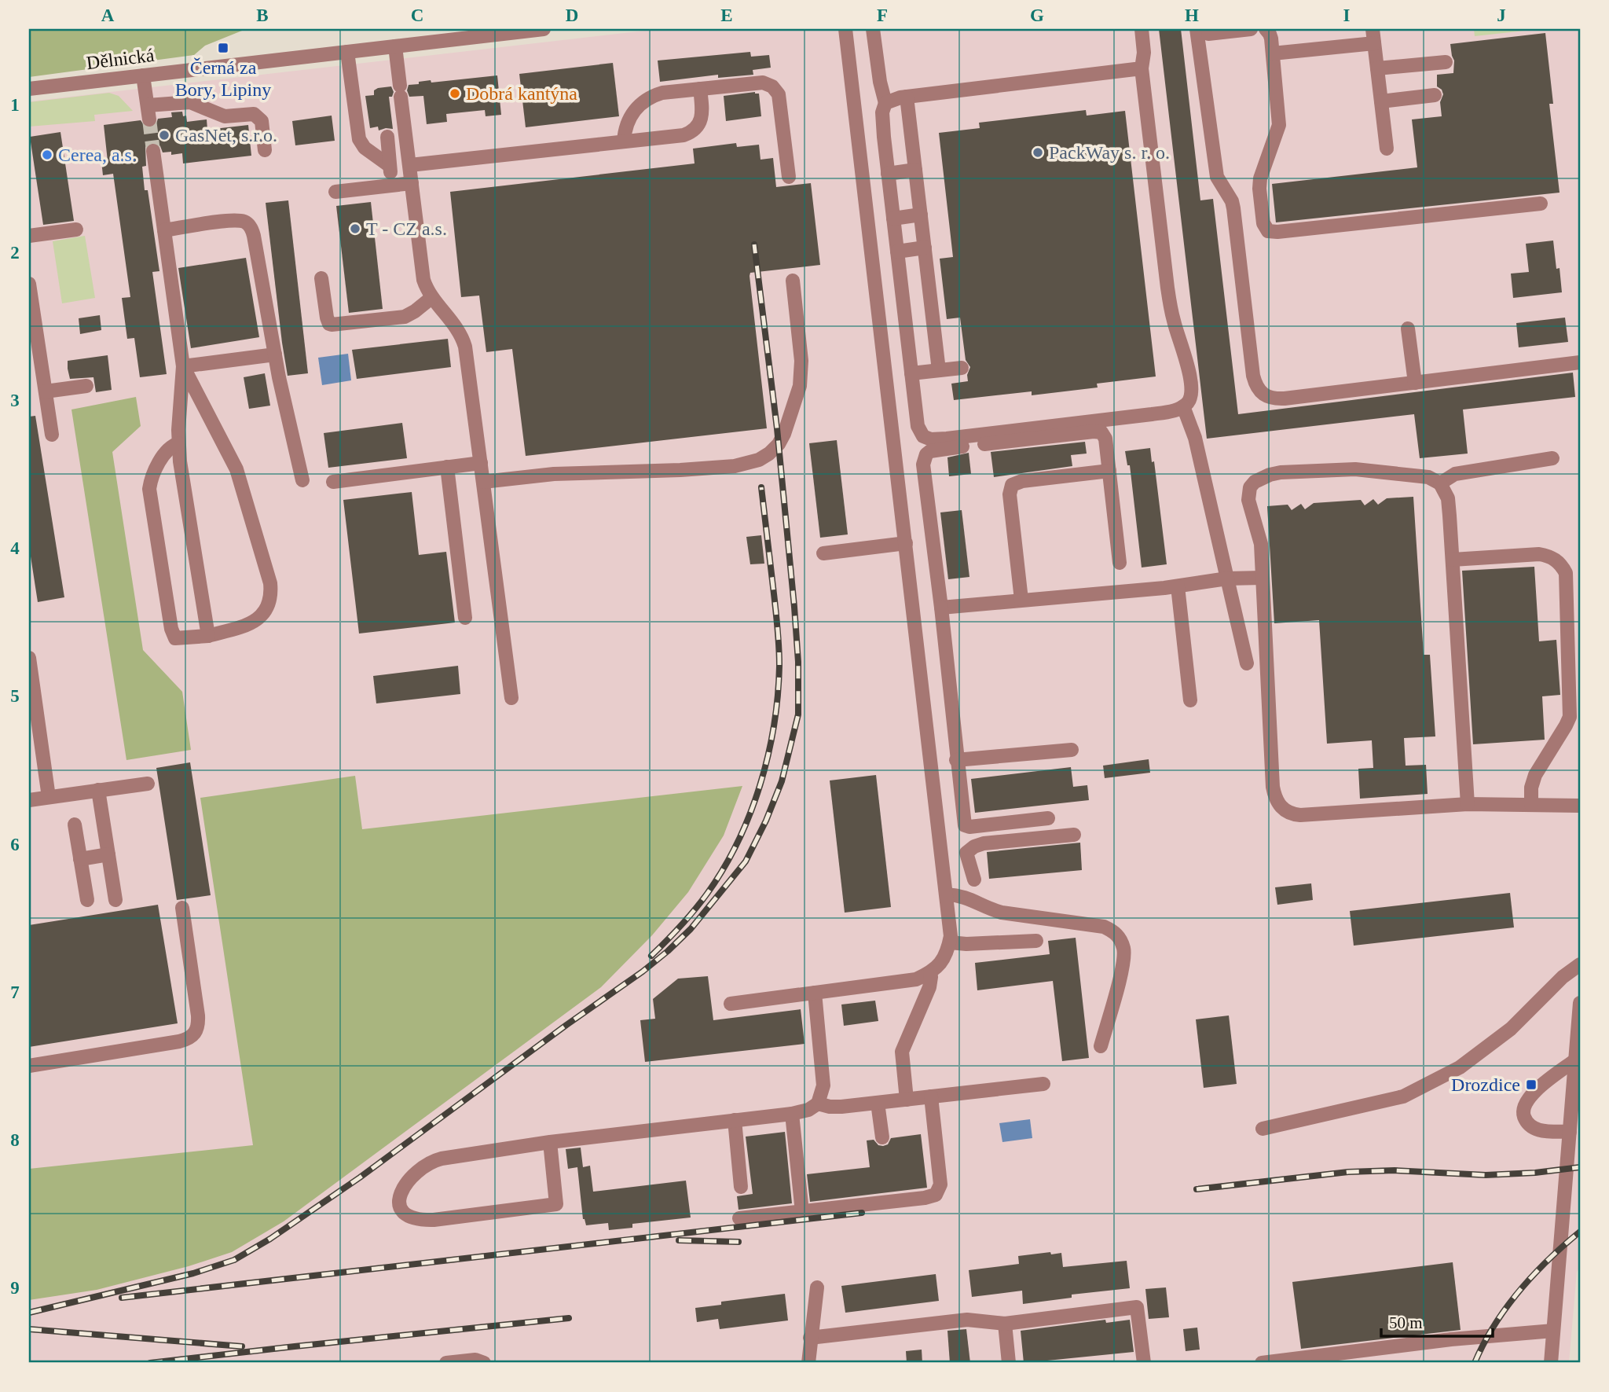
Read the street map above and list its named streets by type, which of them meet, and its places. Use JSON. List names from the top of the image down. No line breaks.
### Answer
{"streets":{"street":["Dělnická"]},"places":{"transit":["Černá za Bory, Lipiny","Drozdice"],"other":["Dobrá kantýna","GasNet, s.r.o.","PackWay s. r. o.","Cerea, a.s.","T - CZ a.s."]},"scale_bar":"50 m","grid":{"columns":["A","B","C","D","E","F","G","H","I","J"],"rows":["1","2","3","4","5","6","7","8","9"]}}
